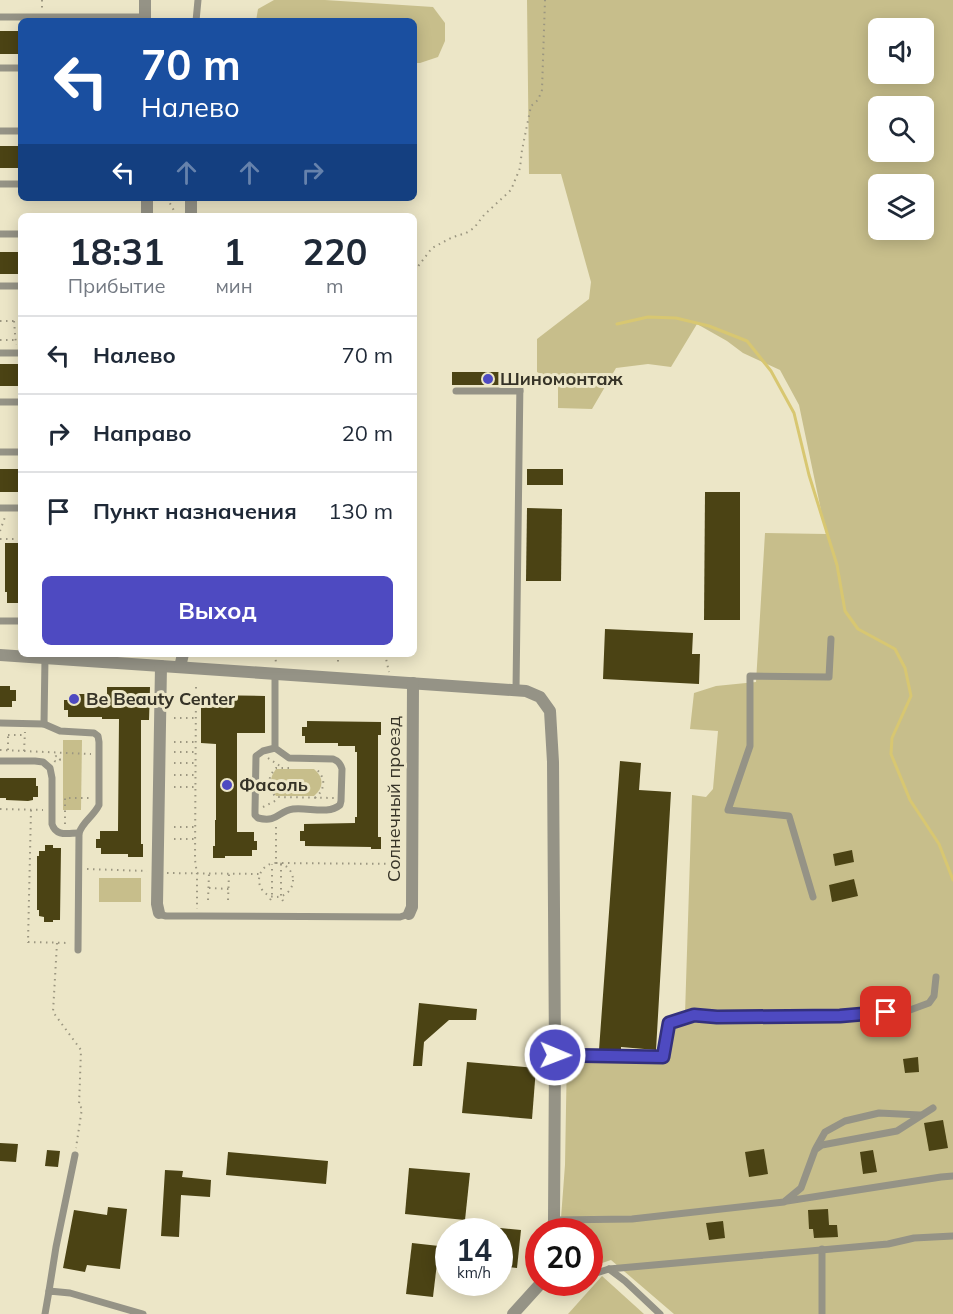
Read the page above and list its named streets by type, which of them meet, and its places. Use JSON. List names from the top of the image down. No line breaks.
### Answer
{"streets":{"street":["Солнечный проезд"]},"places":["Шиномонтаж","Be Beauty Center","Фасоль"],"page":{"turn":["70 m","Налево"],"eta":["18:31","Прибытие","1","мин","220","m"],"list":[{"name":"Налево","value":"70 m"},{"name":"Направо","value":"20 m"},{"name":"Пункт назначения","value":"130 m"}],"buttons":"Выход","speed":"14 km/h","limit":"20"}}
